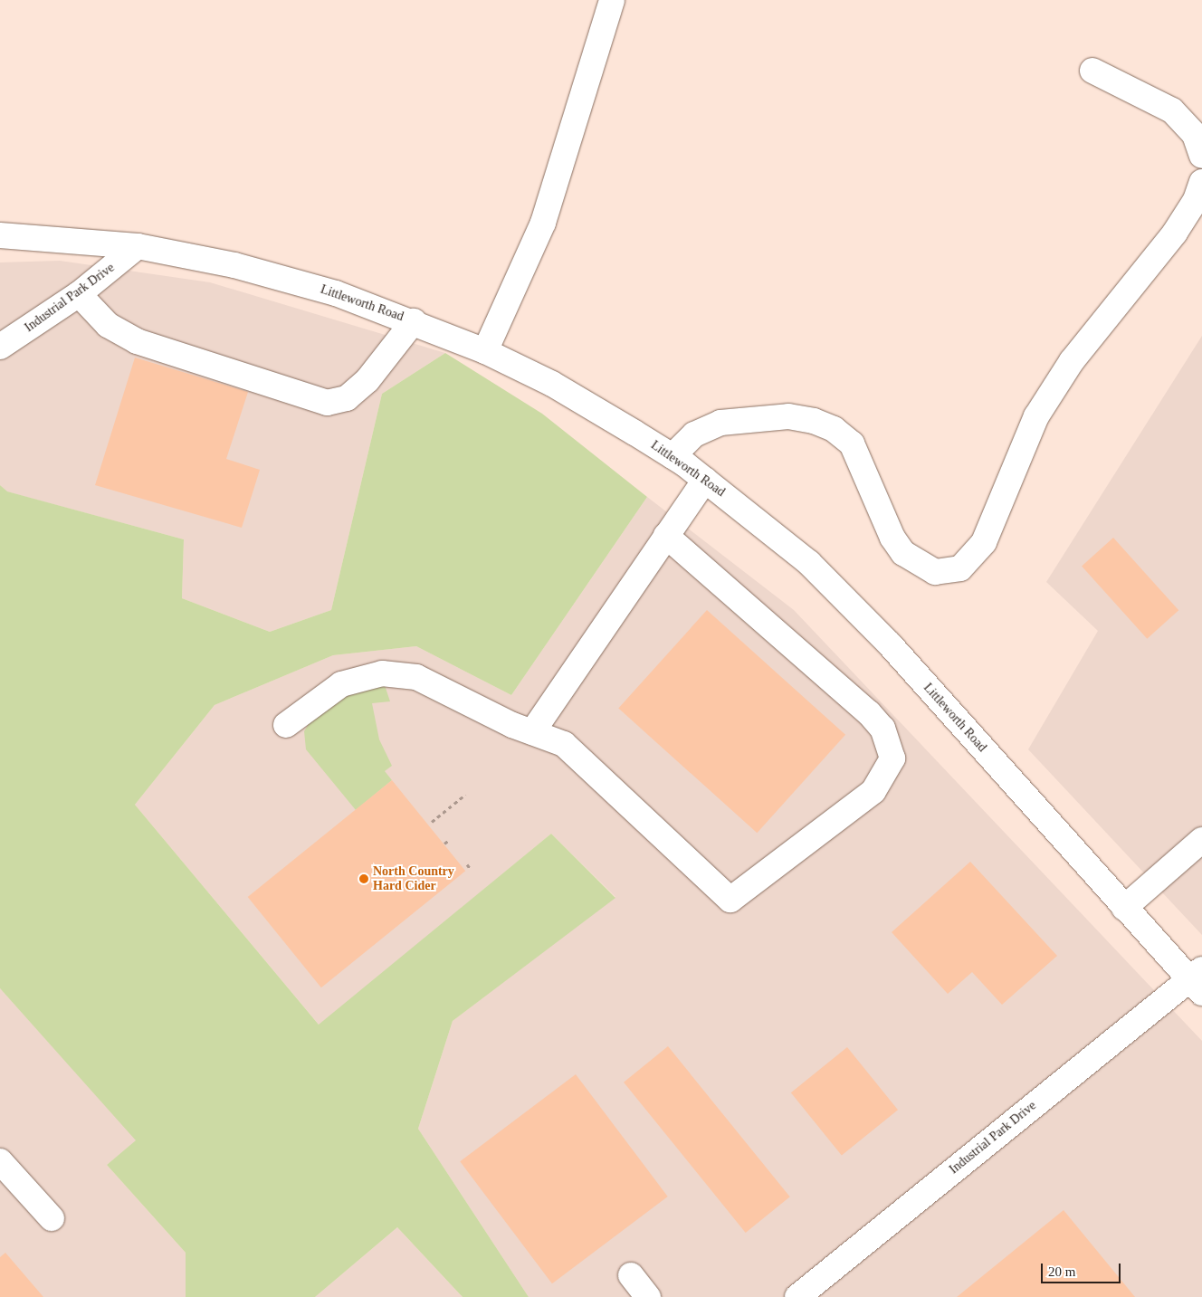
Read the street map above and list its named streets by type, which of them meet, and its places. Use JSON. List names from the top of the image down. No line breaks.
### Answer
{"streets":{"main road":["Industrial Park Drive","Littleworth Road"]},"crossings":[["Industrial Park Drive","Littleworth Road"]],"places":["North Country Hard Cider"],"scale_bar":"20 m"}
